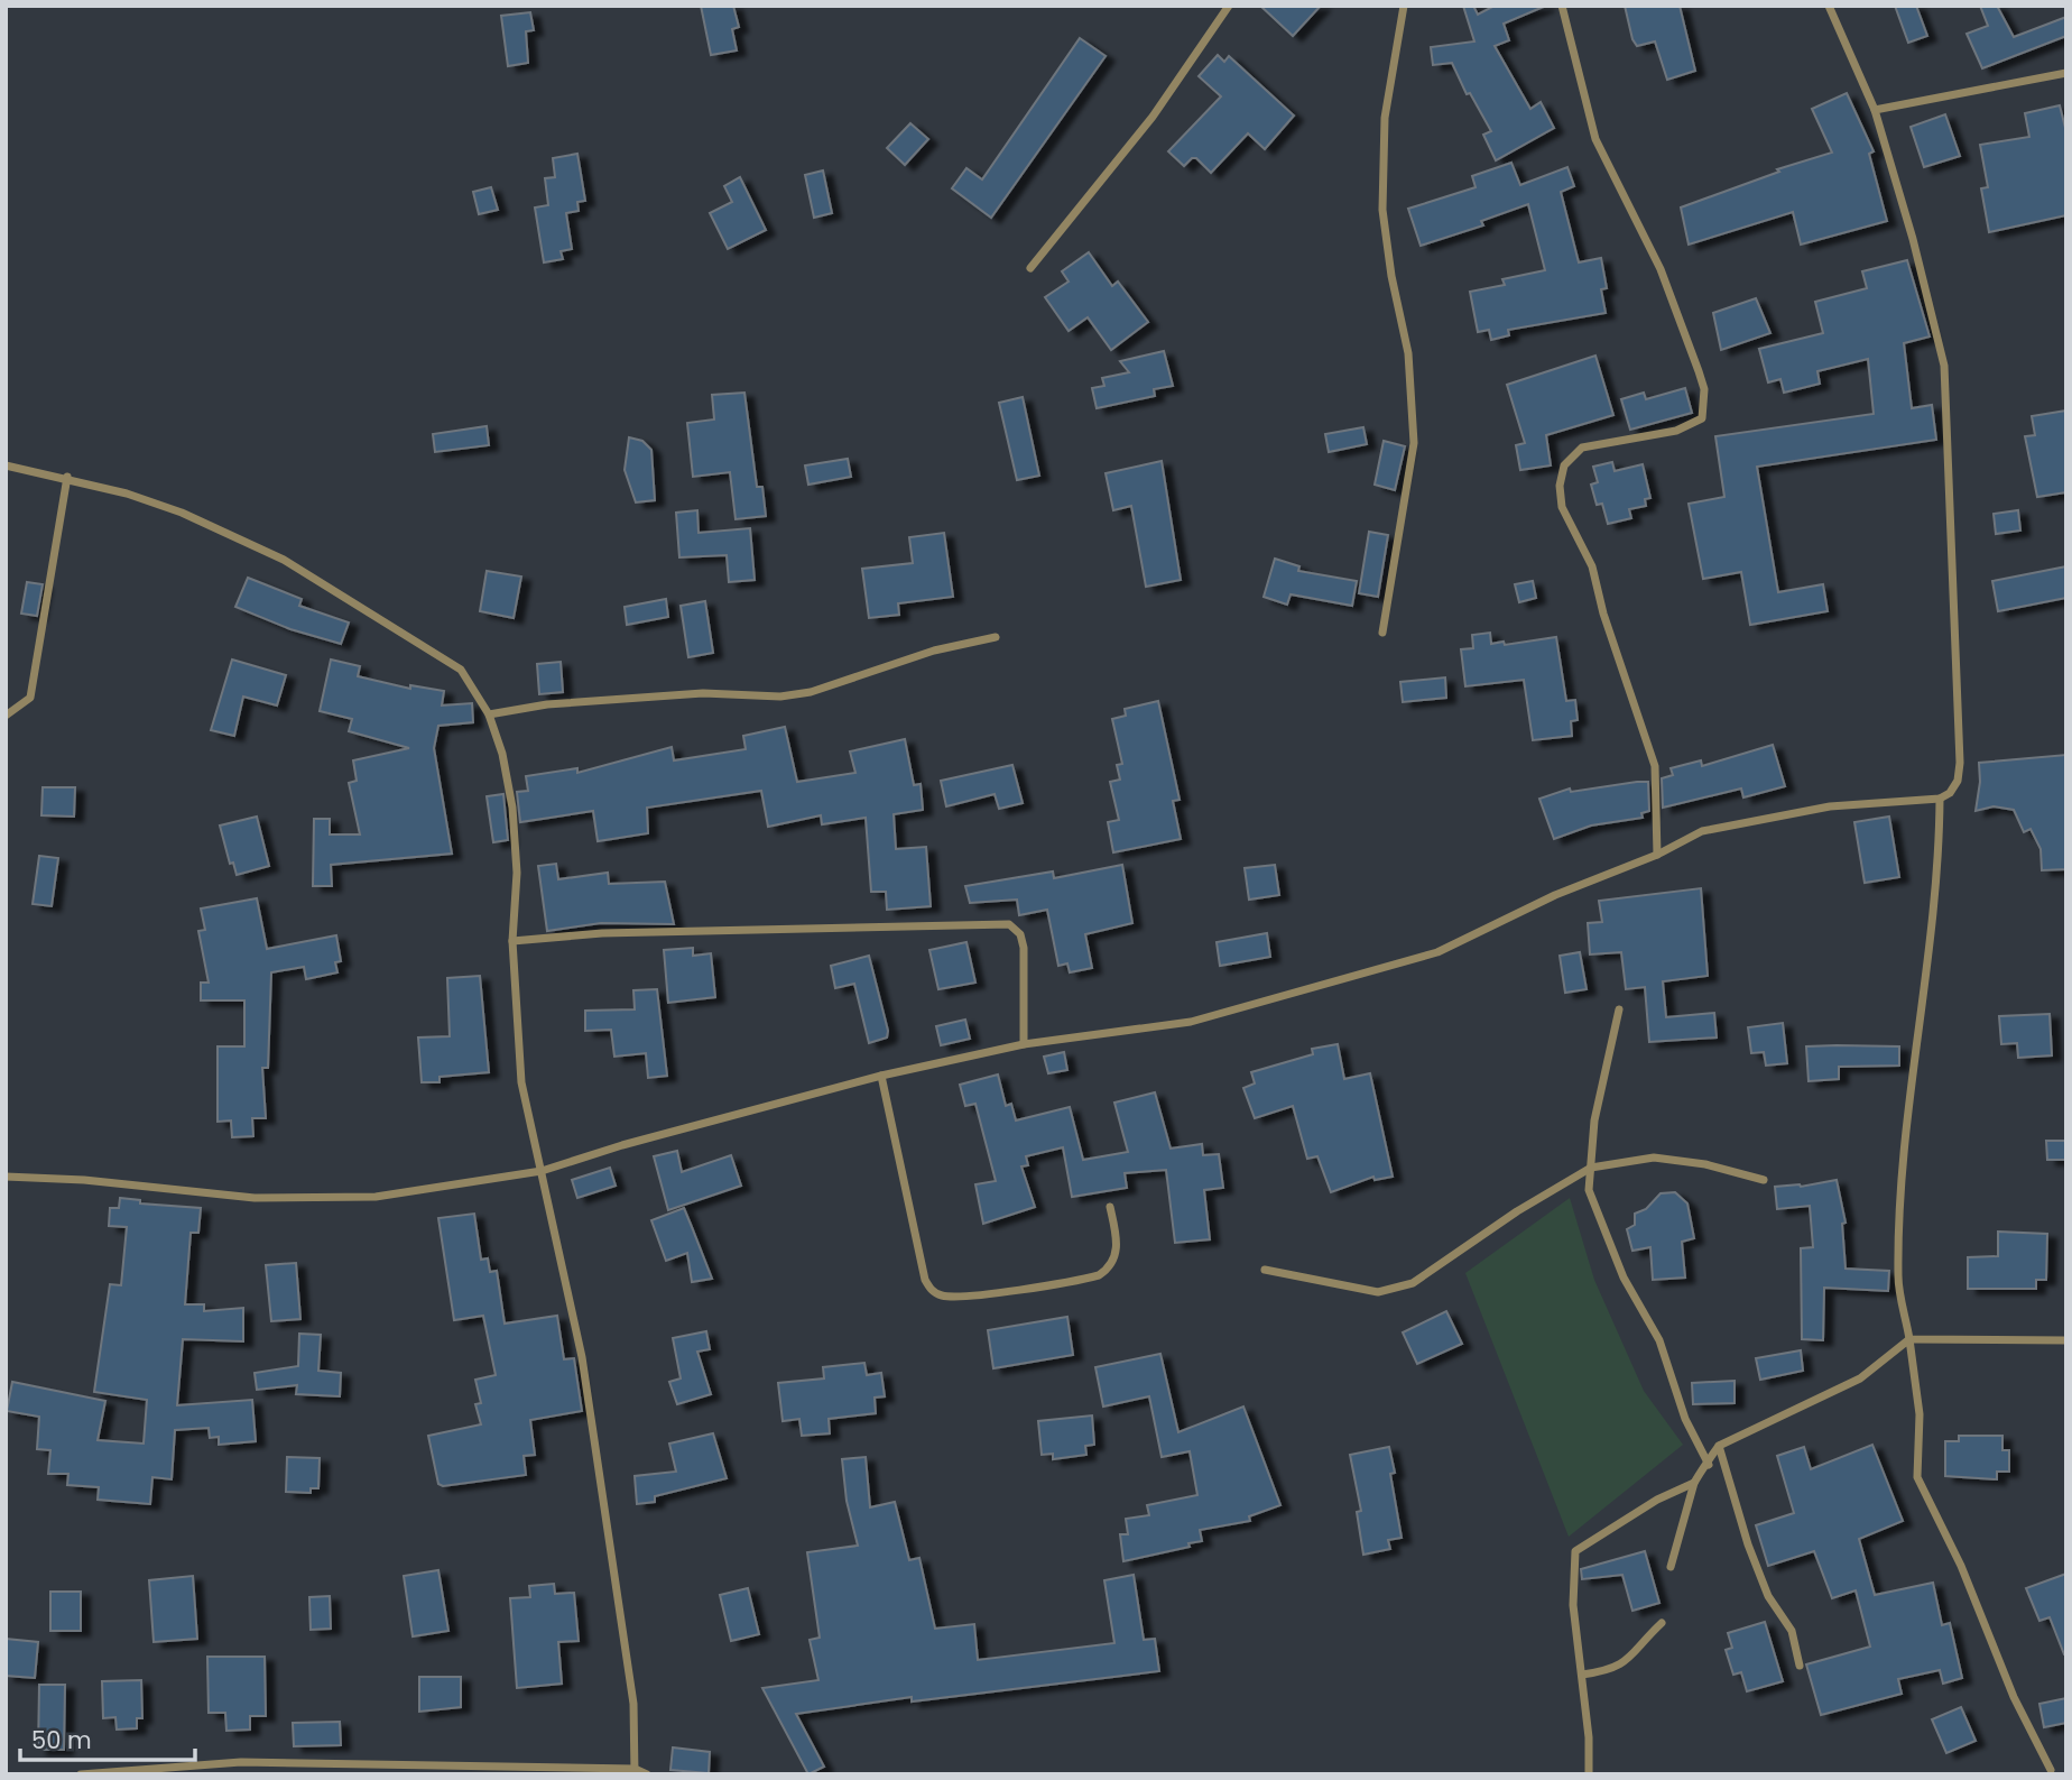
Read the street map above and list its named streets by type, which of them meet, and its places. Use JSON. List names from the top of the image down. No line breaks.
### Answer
{"scale_bar":"50 m"}
